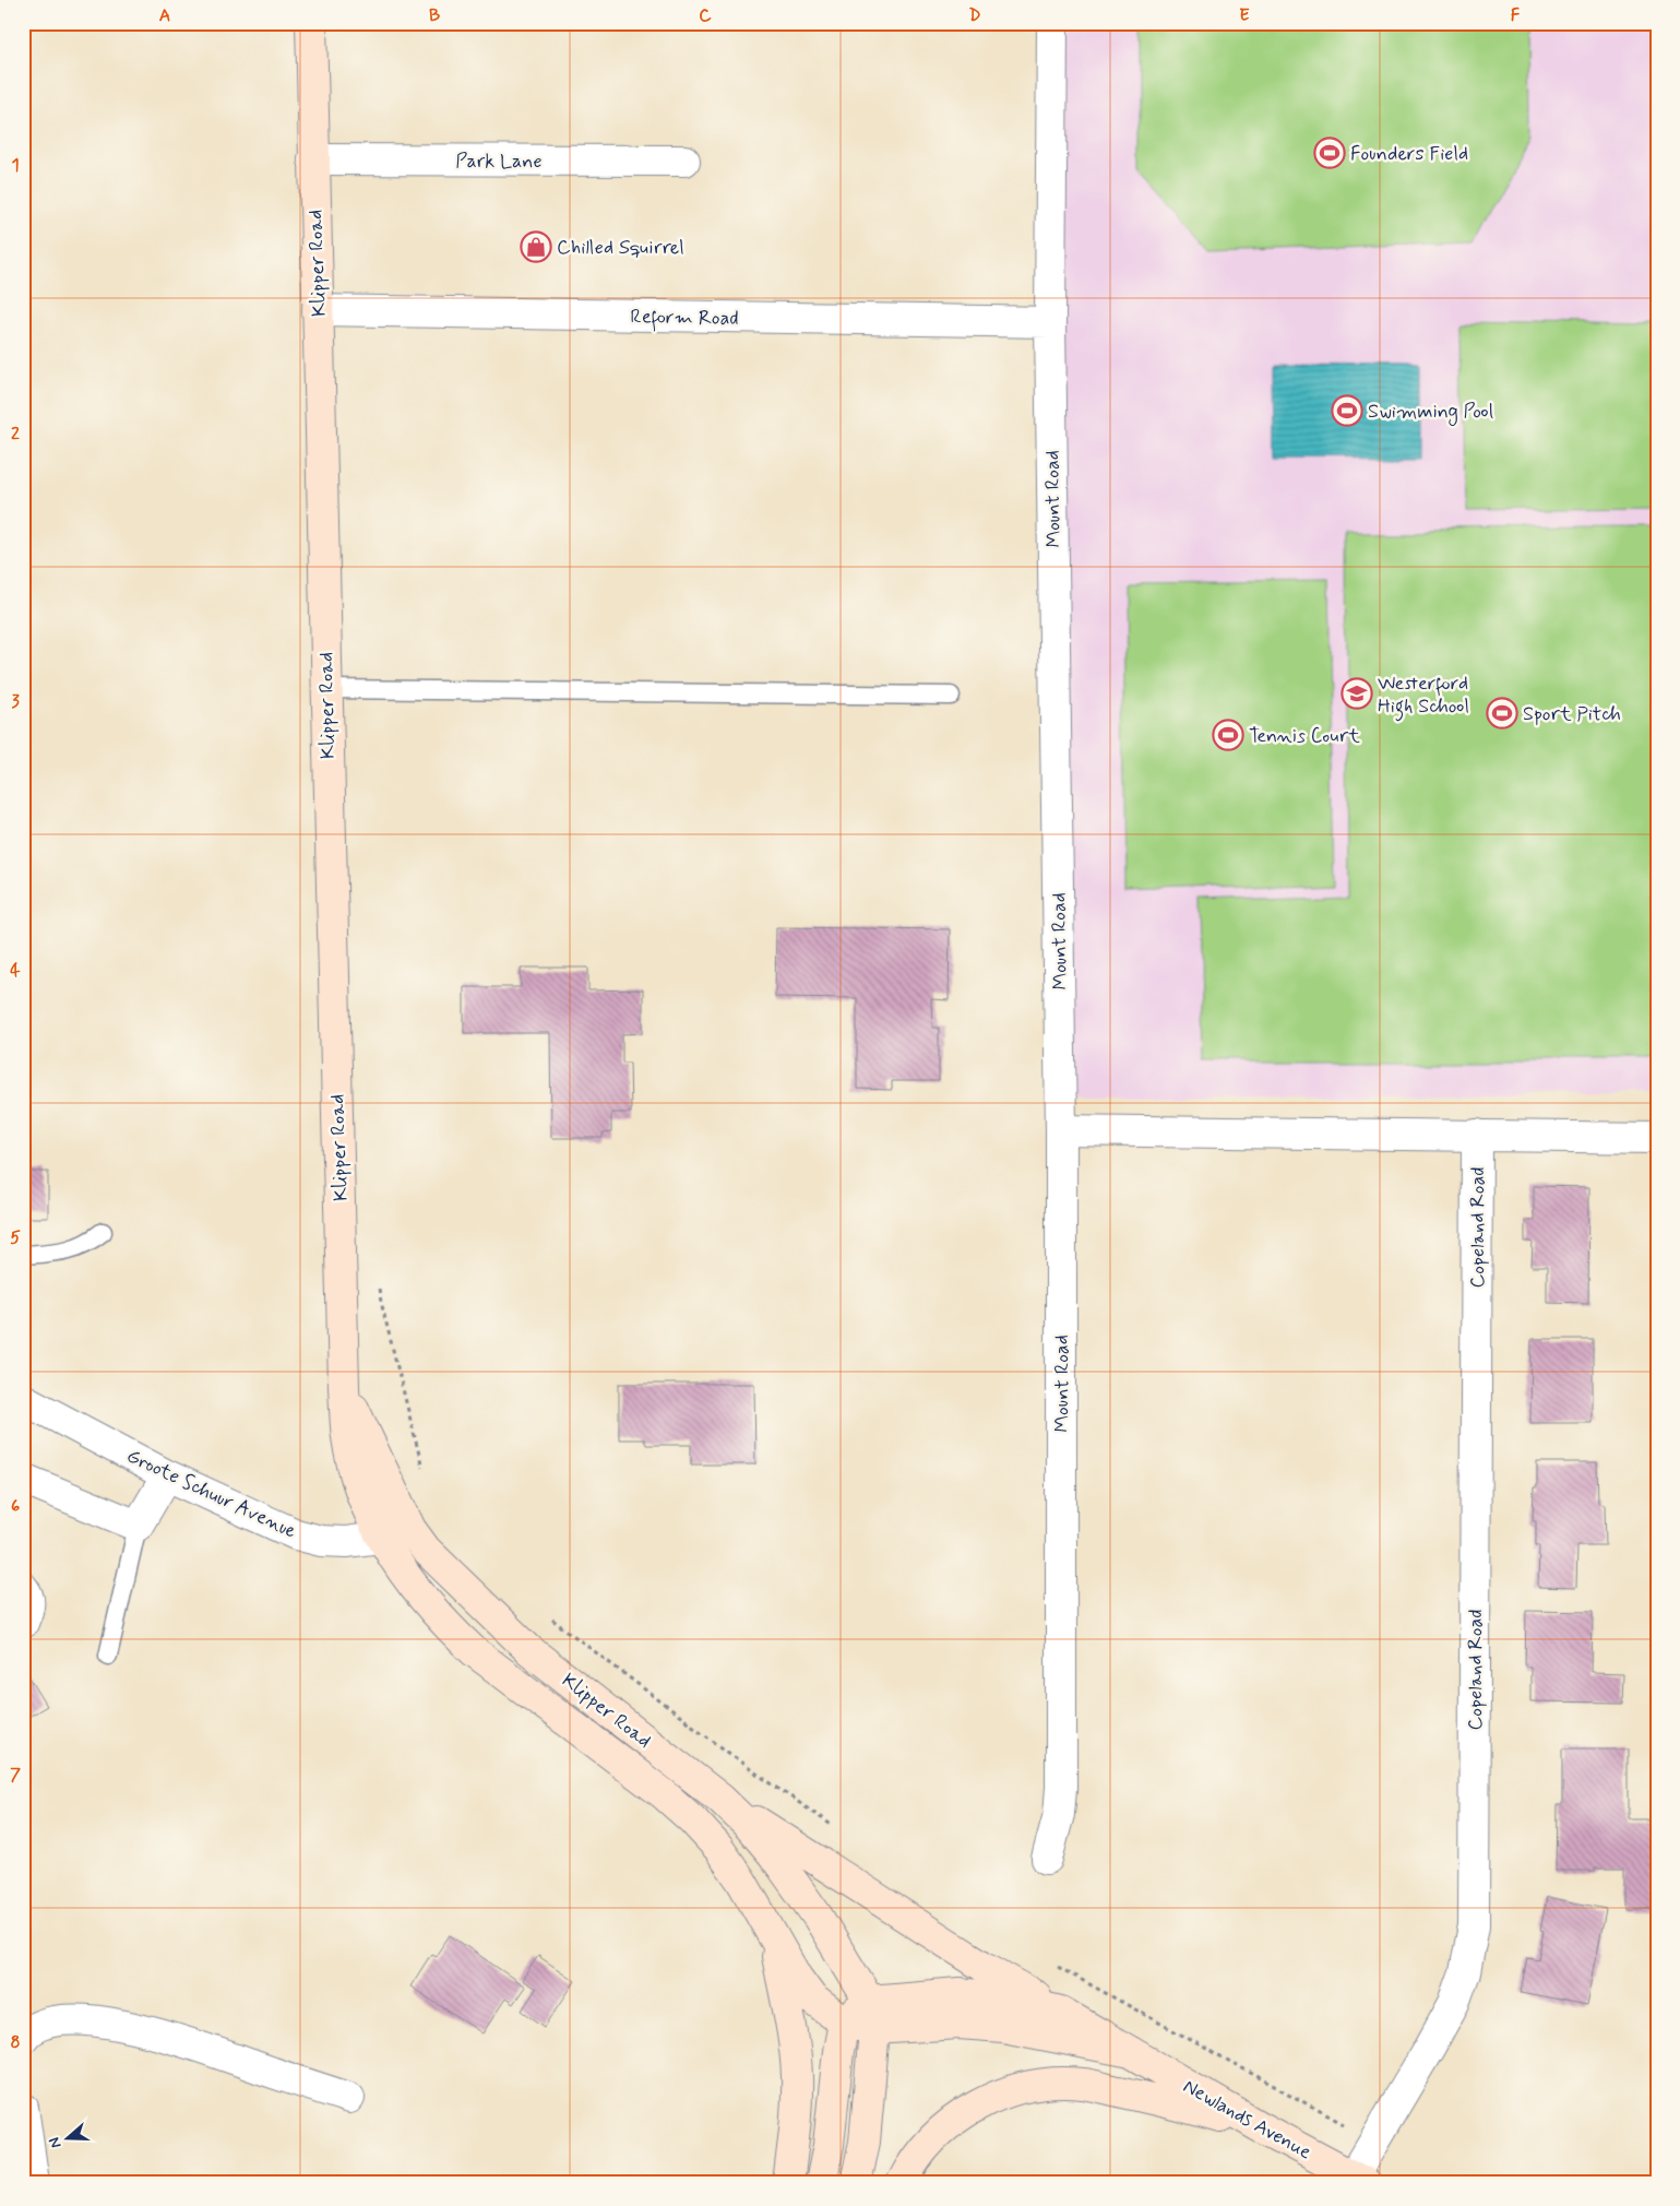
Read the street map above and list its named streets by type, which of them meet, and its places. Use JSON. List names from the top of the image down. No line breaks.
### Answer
{"streets":{"main road":["Klipper Road","Newlands Avenue"],"street":["Park Lane","Reform Road","Mount Road","Copeland Road","Groote Schuur Avenue"]},"crossings":[["Park Lane","Klipper Road"],["Klipper Road","Reform Road"],["Klipper Road","Groote Schuur Avenue"],["Klipper Road","Newlands Avenue"],["Reform Road","Mount Road"],["Copeland Road","Newlands Avenue"]],"places":{"sports":["Founders Field","Swimming Pool","Sport Pitch","Tennis Court"],"shop":["Chilled Squirrel"],"school or university":["Westerford High School"]},"north":"left","grid":{"columns":["A","B","C","D","E","F"],"rows":["1","2","3","4","5","6","7","8"]}}
